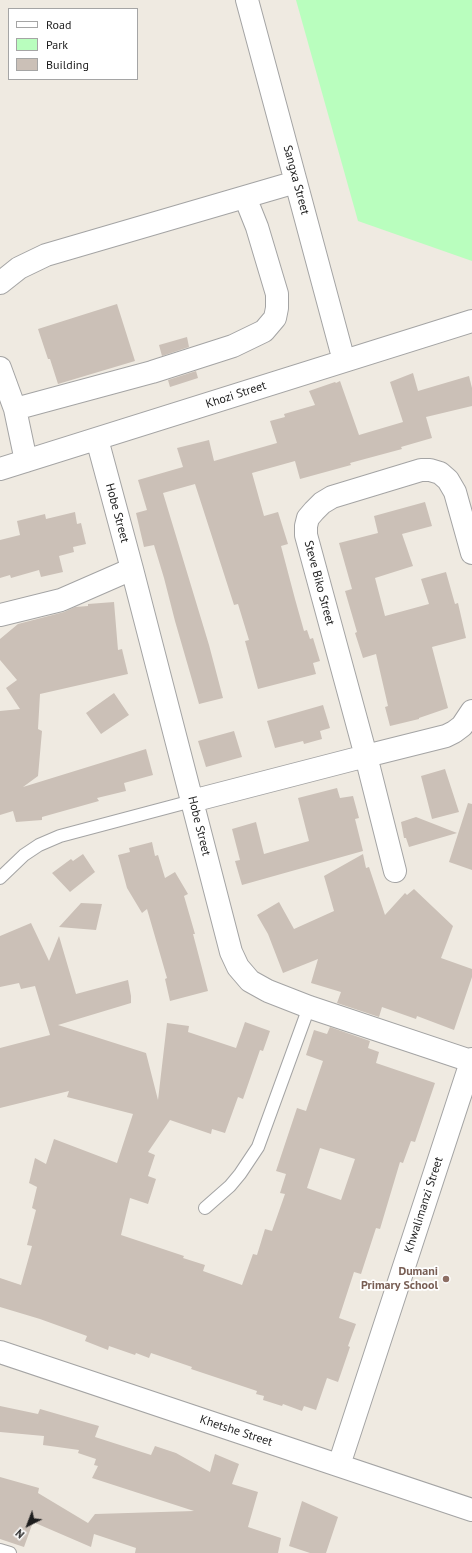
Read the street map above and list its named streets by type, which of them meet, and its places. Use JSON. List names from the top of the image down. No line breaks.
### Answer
{"streets":{"street":["Sangxa Street","Khozi Street","Hobe Street","Steve Biko Street","Khwalimanzi Street","Khetshe Street"]},"crossings":[["Sangxa Street","Khozi Street"],["Khozi Street","Hobe Street"],["Hobe Street","Khwalimanzi Street"],["Khwalimanzi Street","Khetshe Street"]],"places":["Dumani Primary School"],"legend":["Road","Park","Building"],"north":"bottom left"}
